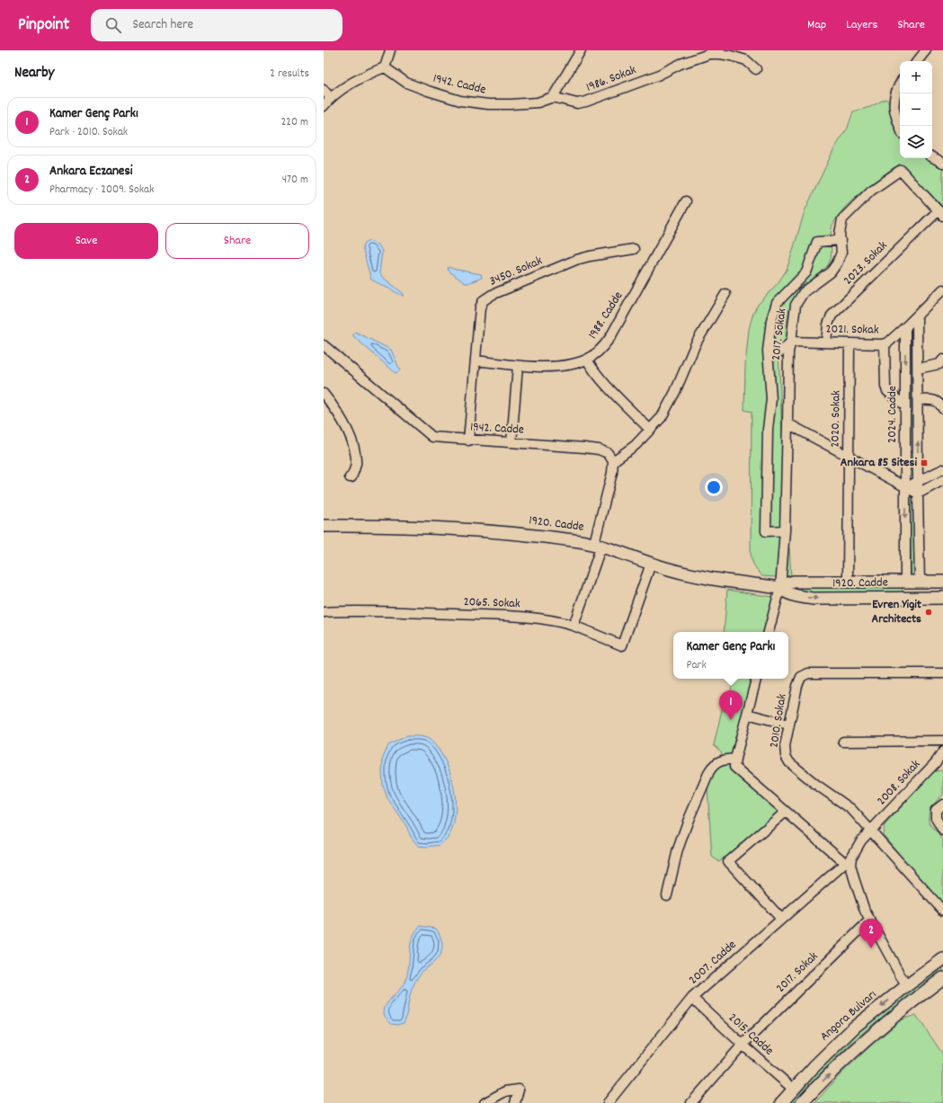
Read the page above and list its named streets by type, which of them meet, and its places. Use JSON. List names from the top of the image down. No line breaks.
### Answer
{"streets":{"main road":["1920. Cadde","Angora Bulvarı"],"street":["1986. Sokak","1942. Cadde","2023. Sokak","3450. Sokak","1988. Cadde","2021. Sokak","2017. Sokak","2024. Cadde","2020. Sokak","2065. Sokak","2010. Sokak","2008. Sokak","2007. Cadde","2015. Cadde"]},"crossings":[["1986. Sokak","1942. Cadde"],["1942. Cadde","3450. Sokak"],["2023. Sokak","2021. Sokak"],["2023. Sokak","2017. Sokak"],["3450. Sokak","1988. Cadde"],["2021. Sokak","2017. Sokak"],["2021. Sokak","2024. Cadde"],["2021. Sokak","2020. Sokak"],["2017. Sokak","1920. Cadde"],["2017. Sokak","2015. Cadde"],["2024. Cadde","1920. Cadde"],["2020. Sokak","1920. Cadde"],["1920. Cadde","2065. Sokak"],["2010. Sokak","2008. Sokak"],["2008. Sokak","2007. Cadde"],["2007. Cadde","2015. Cadde"],["Angora Bulvarı","2015. Cadde"]],"places":{"transit":["Ankara 85 Sitesi"],"other":["Evren Yigit Architects"]},"page":{"header":"Pinpoint","search":"Search here","nav":["Map","Layers","Share"],"heading":["Nearby","2 results"],"map_buttons":["+","−"],"list":[{"mark":"1","name":"Kamer Genç Parkı","note":"Park · 2010. Sokak","value":"220 m"},{"mark":"2","name":"Ankara Eczanesi","note":"Pharmacy · 2009. Sokak","value":"470 m"}],"buttons":["Save","Share"],"popup":["Kamer Genç Parkı","Park"],"pins":["1","2"]}}
